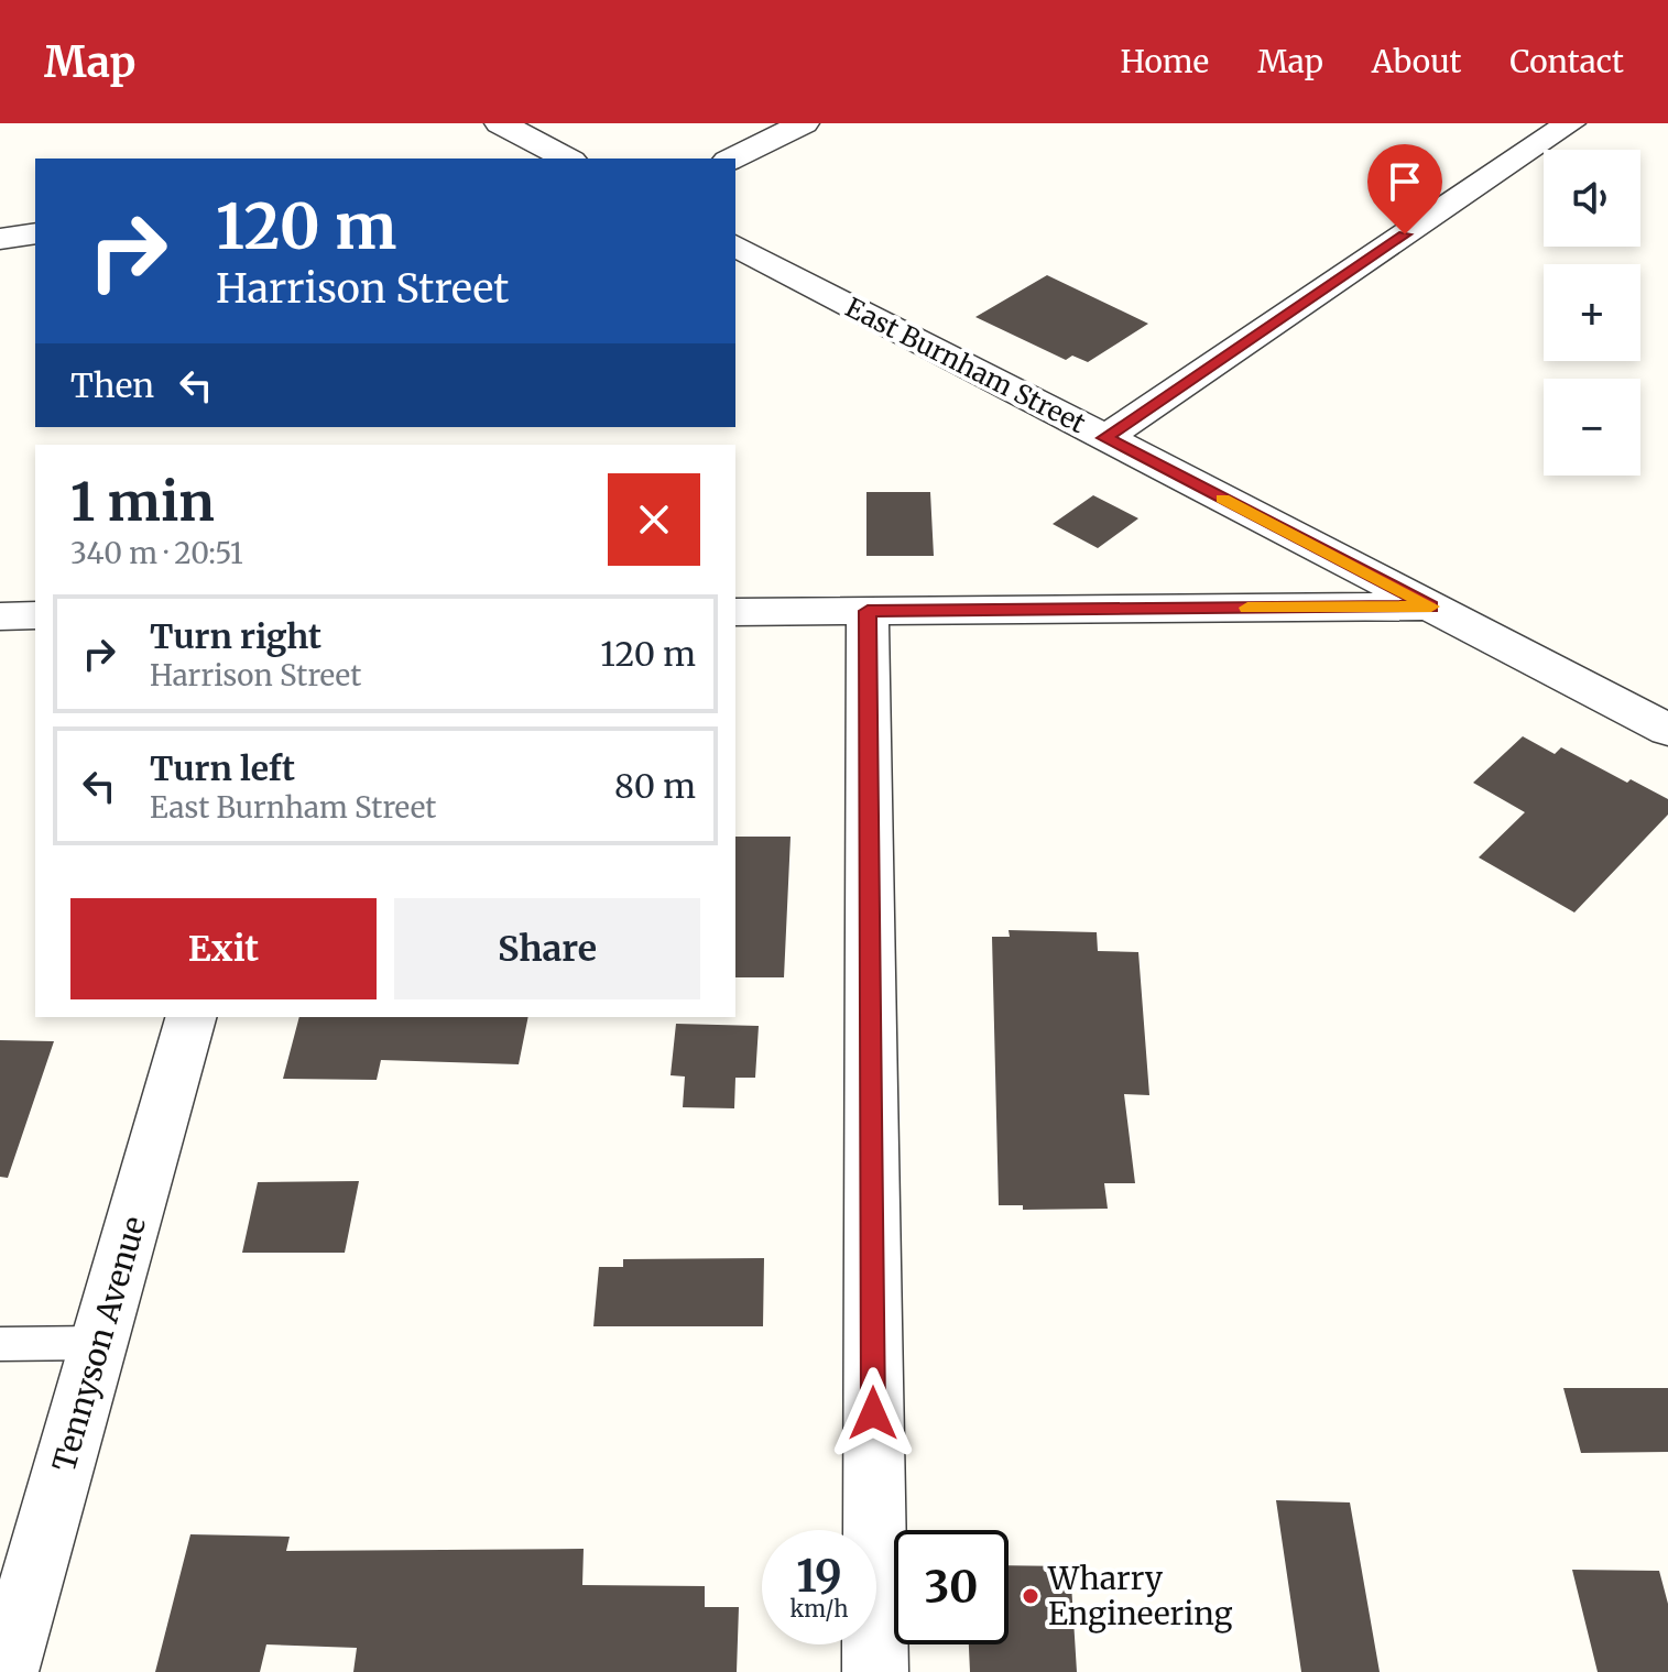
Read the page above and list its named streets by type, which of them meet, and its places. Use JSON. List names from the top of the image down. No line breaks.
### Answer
{"streets":{"street":["East Burnham Street","Tennyson Avenue"]},"places":["Wharry Engineering"],"page":{"header":"Map","nav":["Home","Map","About","Contact"],"map_buttons":["+","−"],"turn":["120 m","Harrison Street"],"then":"Then","heading":["1 min","340 m · 20:51"],"list":[{"name":"Turn right","note":"Harrison Street","value":"120 m"},{"name":"Turn left","note":"East Burnham Street","value":"80 m"}],"buttons":["Exit","Share"],"speed":"19 km/h","limit":"30"}}
